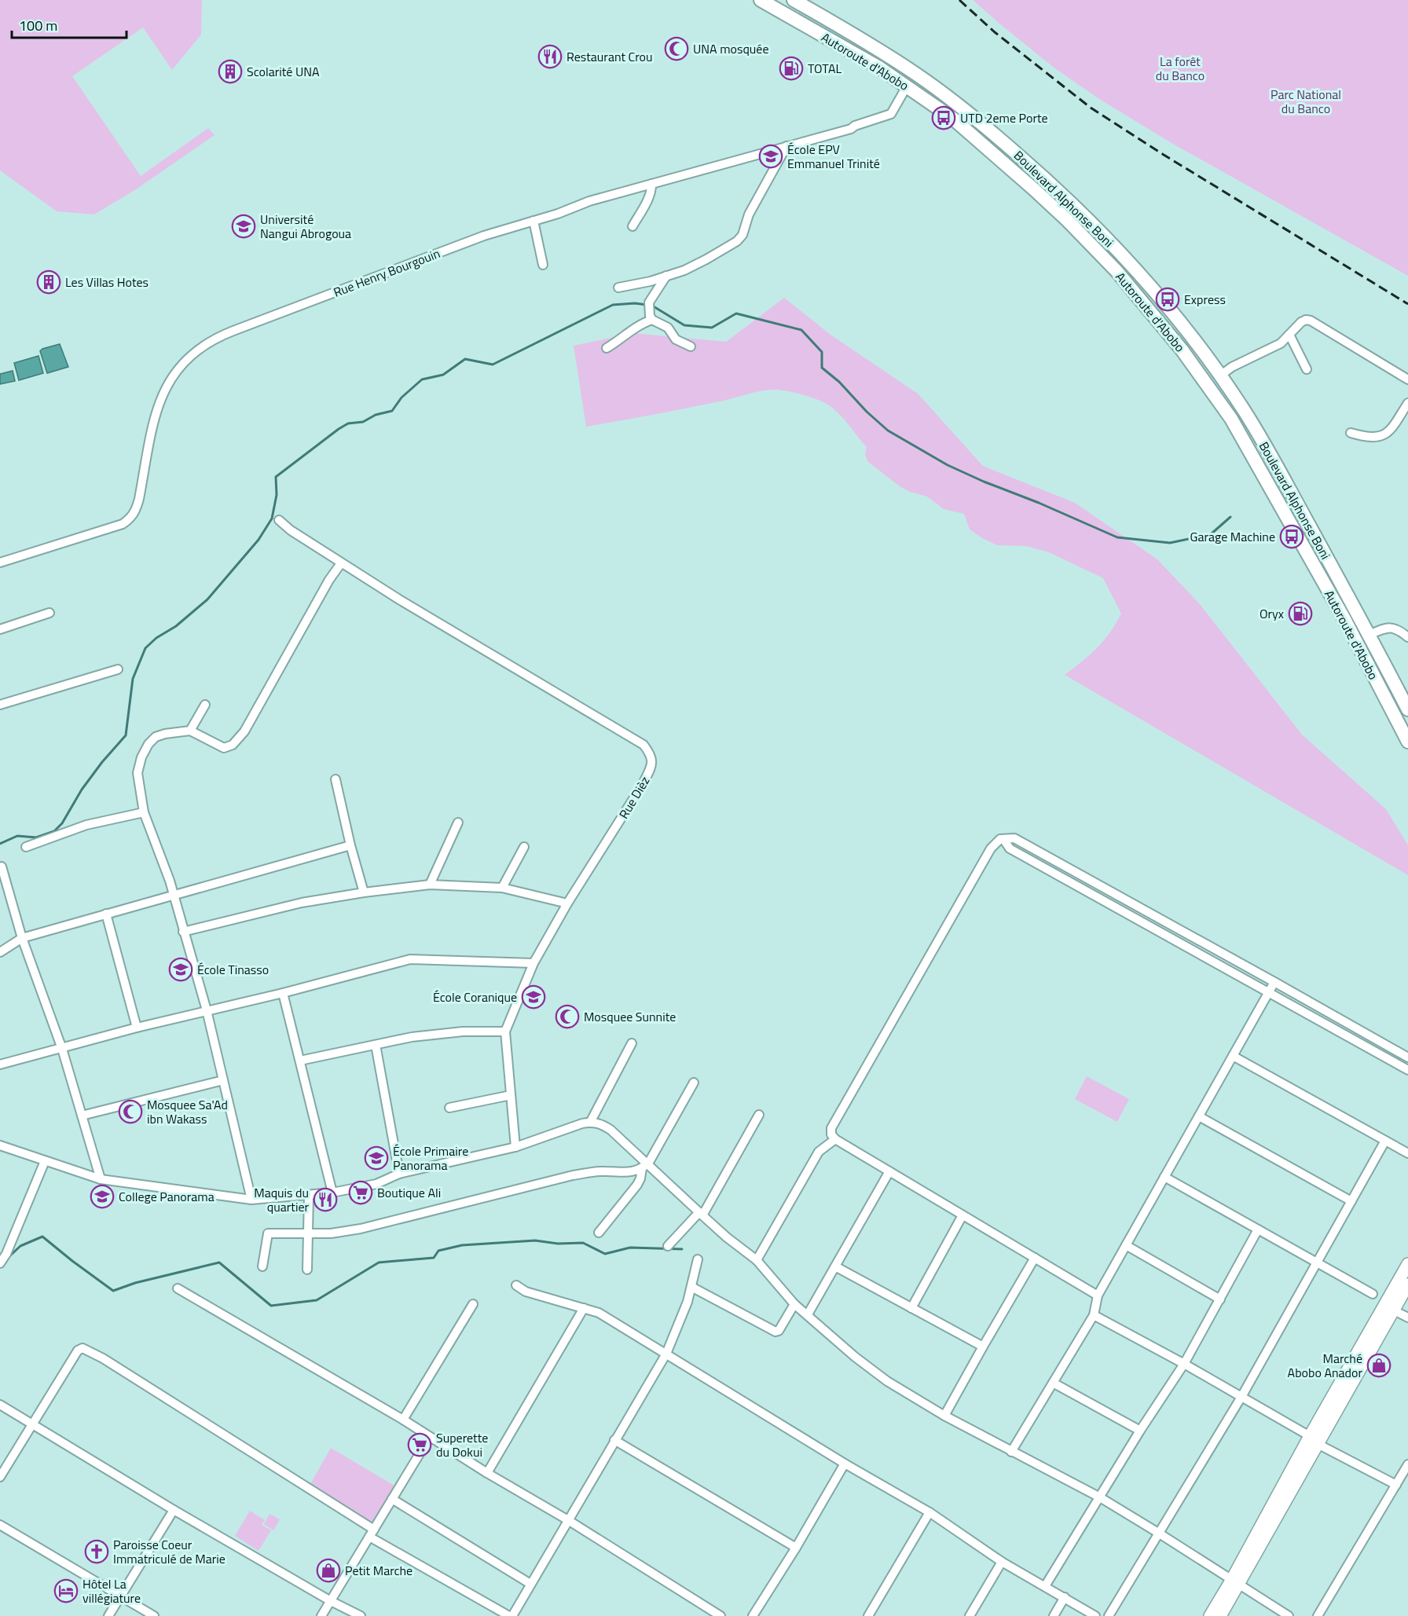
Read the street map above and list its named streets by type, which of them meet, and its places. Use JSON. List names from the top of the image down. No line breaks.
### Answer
{"streets":{"main road":["Autoroute d'Abobo","Boulevard Alphonse Boni"],"street":["Rue Henry Bourgouin","Rue Dièz"]},"crossings":[["Autoroute d'Abobo","Rue Henry Bourgouin"]],"parks":["La forêt du Banco","Parc National du Banco"],"places":{"mosque":["UNA mosquée","Mosquee Sunnite","Mosquee Sa'Ad ibn Wakass"],"restaurant":["Restaurant Crou","Maquis du quartier"],"fuel station":["TOTAL","Oryx"],"building":["Scolarité UNA","Les Villas Hotes"],"bus stop":["UTD 2eme Porte","Express","Garage Machine"],"school or university":["École EPV Emmanuel Trinité","Université Nangui Abrogoua","École Tinasso","École Coranique","École Primaire Panorama","College Panorama"],"supermarket":["Boutique Ali","Superette du Dokui"],"shop":["Marché Abobo Anador","Petit Marche"],"church":["Paroisse Coeur Immatriculé de Marie"],"hotel":["Hôtel La villégiature"]},"scale_bar":"100 m"}
